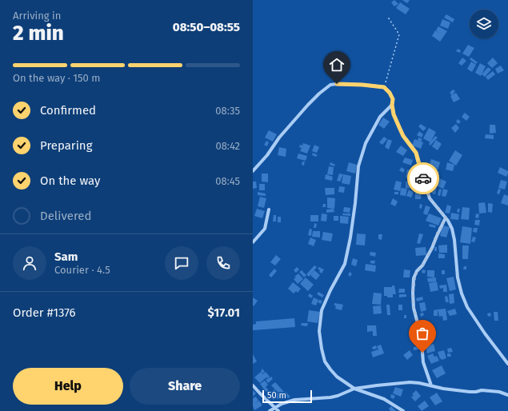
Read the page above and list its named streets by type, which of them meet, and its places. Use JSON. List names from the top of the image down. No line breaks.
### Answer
{"scale_bar":"50 m","page":{"heading":["2 min","Arriving in","08:50–08:55"],"panel":["Sam","Courier · 4.5","Order #1376","$17.01"],"bar":"On the way · 150 m","list":[["Confirmed","08:35"],["Preparing","08:42"],["On the way","08:45"],"Delivered"],"buttons":["Help","Share"],"scale":"50 m"}}
